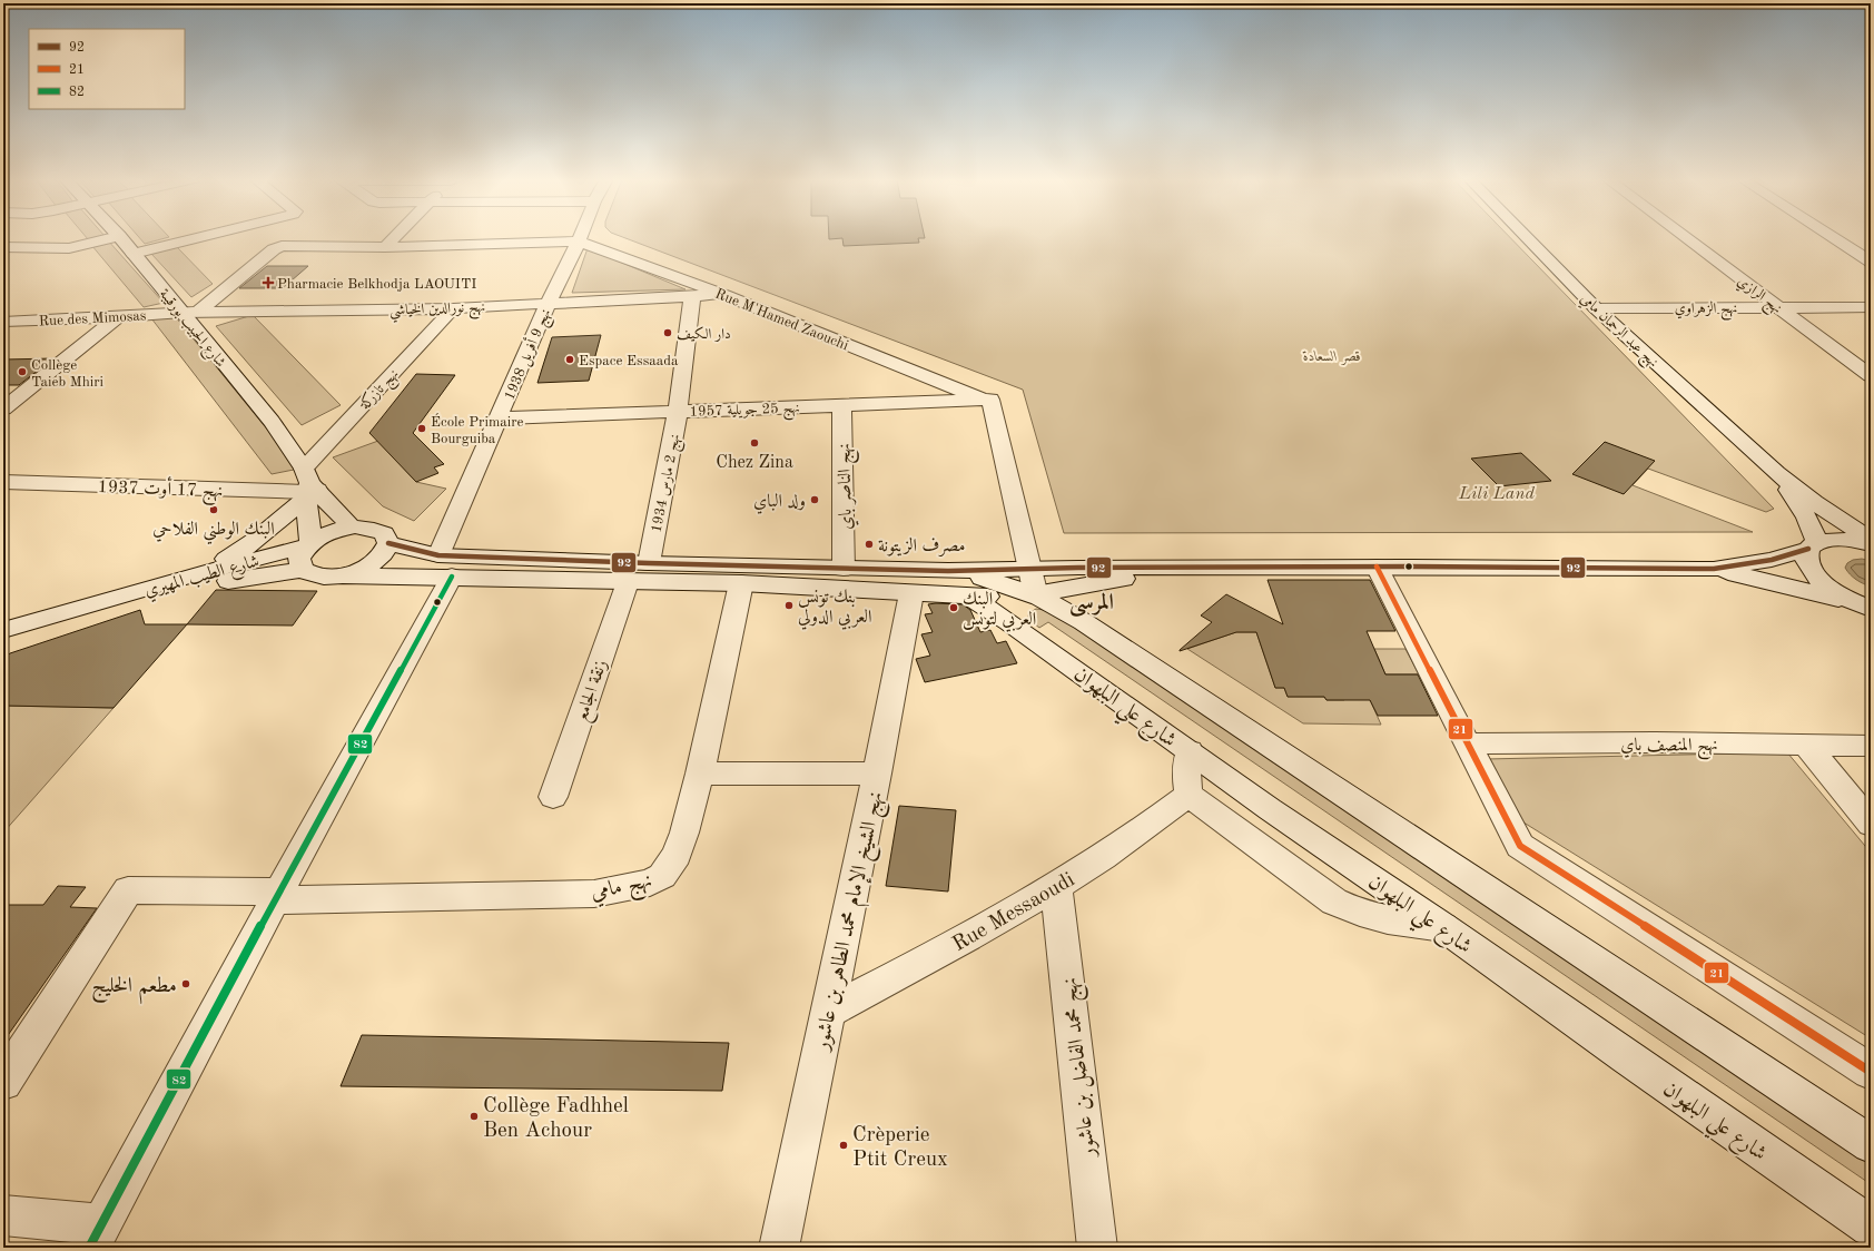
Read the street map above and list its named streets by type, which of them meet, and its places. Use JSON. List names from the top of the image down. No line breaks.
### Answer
{"streets":{"street":["نهج الرازي","نهج نورالدين الخياشي","نهج الزهراوي","Rue des Mimosas","Rue M'Hamed Zaouchi","شارع الحبيب بورقيبة","نهج عبد الرحمان مامي","نهج 9 أفريل 1938","نهج تازركة","نهج 25 جويلية 1957","نهج 2 مارس 1934","نهج الناصر باي","نهج 17 أوت 1937","شارع الطيب المهيري","زنقة الجامع","شارع علي البلهوان","نهج المنصف باي","نهج مامي","Rue Messaoudi","نهج الشيخ الإمام محمد الطاهر بن عاشور","نهج محمد الفاضل بن عاشور"]},"crossings":[["نهج الرازي","نهج الزهراوي"],["نهج نورالدين الخياشي","Rue des Mimosas"],["نهج نورالدين الخياشي","Rue M'Hamed Zaouchi"],["نهج نورالدين الخياشي","شارع الحبيب بورقيبة"],["نهج نورالدين الخياشي","نهج 9 أفريل 1938"],["نهج نورالدين الخياشي","نهج تازركة"],["نهج نورالدين الخياشي","نهج 2 مارس 1934"],["نهج الزهراوي","نهج عبد الرحمان مامي"],["Rue des Mimosas","شارع الحبيب بورقيبة"],["Rue M'Hamed Zaouchi","نهج 9 أفريل 1938"],["Rue M'Hamed Zaouchi","نهج 25 جويلية 1957"],["شارع الحبيب بورقيبة","نهج تازركة"],["شارع الحبيب بورقيبة","نهج 17 أوت 1937"],["شارع الحبيب بورقيبة","شارع الطيب المهيري"],["نهج 9 أفريل 1938","نهج 25 جويلية 1957"],["نهج 9 أفريل 1938","نهج مامي"],["نهج تازركة","نهج 17 أوت 1937"],["نهج تازركة","شارع الطيب المهيري"],["نهج 25 جويلية 1957","نهج 2 مارس 1934"],["نهج 25 جويلية 1957","نهج الناصر باي"],["Rue Messaoudi","نهج الشيخ الإمام محمد الطاهر بن عاشور"],["Rue Messaoudi","نهج محمد الفاضل بن عاشور"]],"districts":["المرسى"],"parks":["قصر السعادة","Lili Land"],"places":{"health":["Pharmacie Belkhodja LAOUITI"],"other":["دار الكيف","Espace Essaada","Collège Taieb Mhiri","École Primaire Bourguiba","Chez Zina","ولد الباي","البنك الوطني الفلاحي","مصرف الزيتونة","بنك تونس العربي الدولي","البنك العربي لتونس","مطعم الخليج","Collège Fadhhel Ben Achour","Crèperie Ptit Creux"]},"lines":["transit line 92","transit line 21","transit line 82"],"legend":["92","21","82"]}
